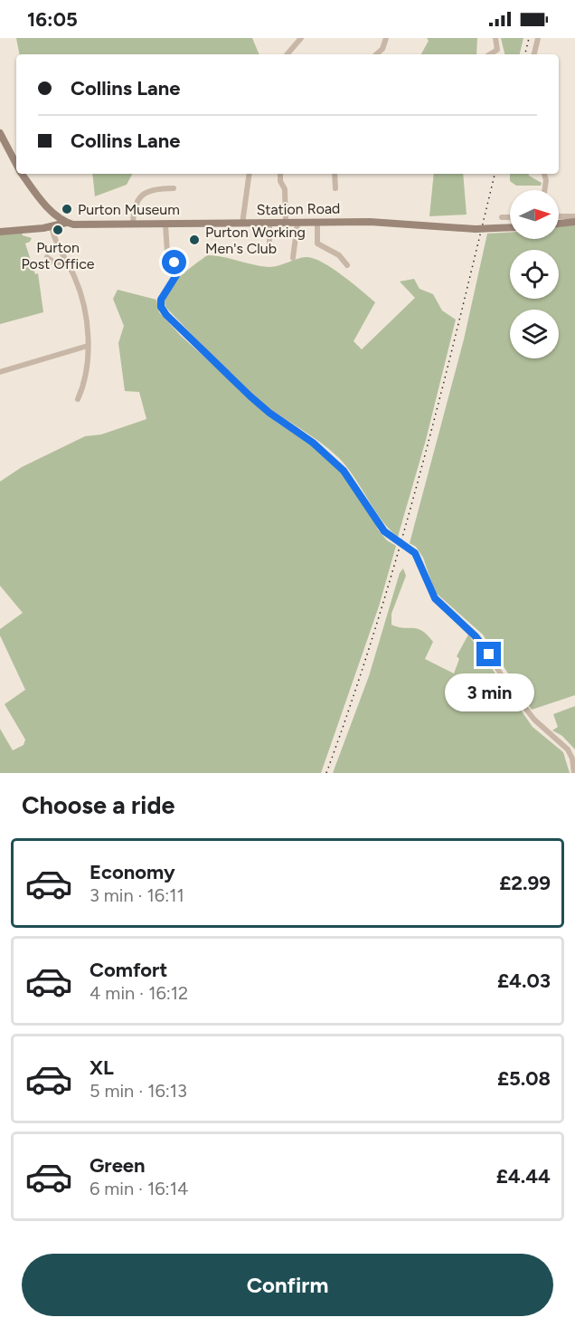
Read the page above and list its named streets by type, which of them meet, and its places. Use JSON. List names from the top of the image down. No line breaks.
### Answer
{"streets":{"street":["Station Road"]},"places":["Purton Museum","Purton Post Office","Purton Working Men's Club"],"north":"right","page":{"status":"16:05","banner":["Collins Lane","Collins Lane"],"bubble":"3 min","heading":"Choose a ride","list":[{"name":"Economy","note":"3 min · 16:11","value":"£2.99"},{"name":"Comfort","note":"4 min · 16:12","value":"£4.03"},{"name":"XL","note":"5 min · 16:13","value":"£5.08"},{"name":"Green","note":"6 min · 16:14","value":"£4.44"}],"buttons":"Confirm"}}
